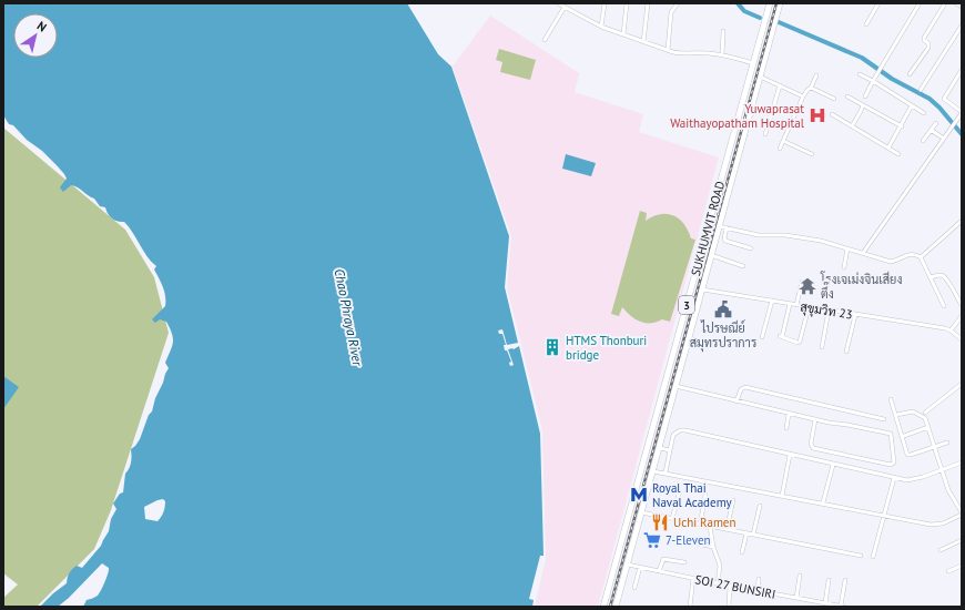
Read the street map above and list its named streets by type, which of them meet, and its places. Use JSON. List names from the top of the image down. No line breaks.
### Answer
{"streets":{"highway":["SUKHUMVIT ROAD","3"],"street":["สุขุมวิท 23","SOI 27 BUNSIRI"]},"crossings":[["SUKHUMVIT ROAD","สุขุมวิท 23"],["SUKHUMVIT ROAD","SOI 27 BUNSIRI"]],"water":["Chao Phraya River"],"places":{"hospital":["Yuwaprasat Waithayopatham Hospital"],"temple":["โรงเจเม่งจินเสียง ตึ๊ง"],"public building":["ไปรษณีย์ สมุทรปราการ"],"building":["HTMS Thonburi bridge"],"metro station":["Royal Thai Naval Academy"],"restaurant":["Uchi Ramen"],"supermarket":["7-Eleven"]},"north":"top right"}
